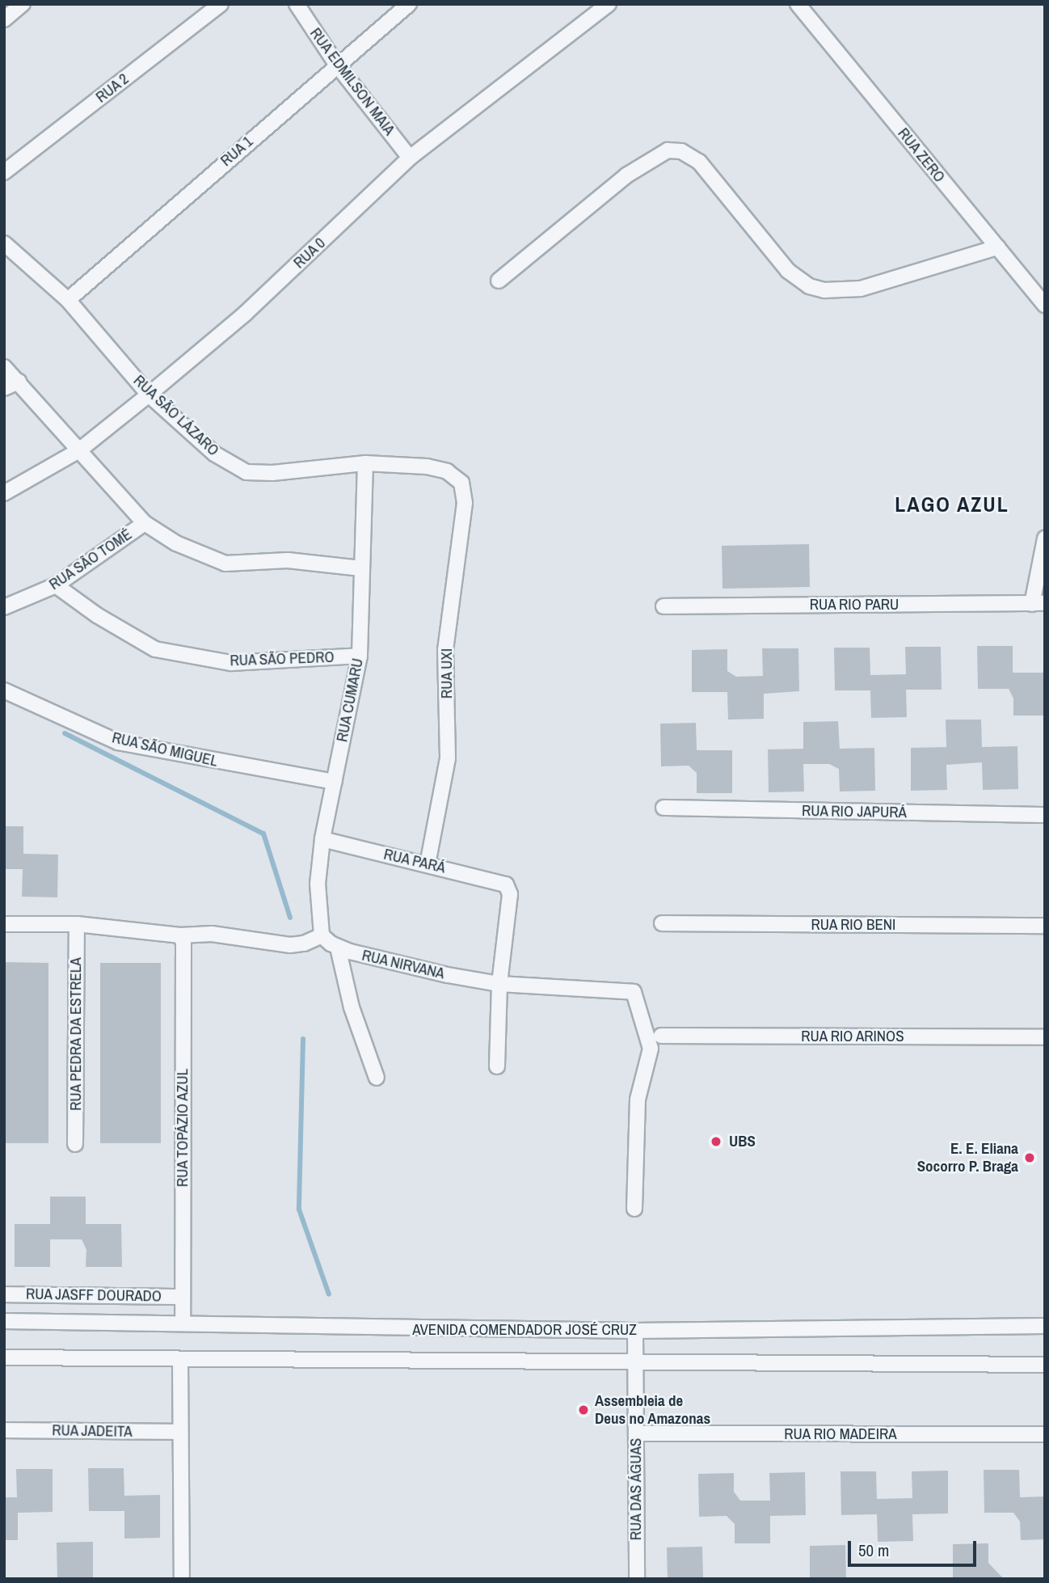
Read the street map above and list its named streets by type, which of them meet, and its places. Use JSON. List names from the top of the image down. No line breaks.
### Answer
{"streets":{"street":["RUA EDMILSON MAIA","RUA 2","RUA 1","RUA ZERO","RUA 0","RUA SÃO LÁZARO","RUA SÃO TOMÉ","RUA RIO PARU","RUA SÃO PEDRO","RUA UXI","RUA CUMARU","RUA SÃO MIGUEL","RUA RIO JAPURÁ","RUA PARÁ","RUA RIO BENI","RUA NIRVANA","RUA PEDRA DA ESTRELA","RUA RIO ARINOS","RUA TOPÁZIO AZUL","RUA JASFF DOURADO","AVENIDA COMENDADOR JOSÉ CRUZ","RUA JADEITA","RUA RIO MADEIRA","RUA DAS ÁGUAS"]},"crossings":[["RUA EDMILSON MAIA","RUA 1"],["RUA EDMILSON MAIA","RUA 0"],["RUA 1","RUA SÃO LÁZARO"],["RUA 0","RUA SÃO LÁZARO"],["RUA SÃO LÁZARO","RUA UXI"],["RUA SÃO LÁZARO","RUA CUMARU"],["RUA SÃO TOMÉ","RUA SÃO PEDRO"],["RUA SÃO PEDRO","RUA CUMARU"],["RUA UXI","RUA PARÁ"],["RUA CUMARU","RUA SÃO MIGUEL"],["RUA CUMARU","RUA PARÁ"],["RUA CUMARU","RUA NIRVANA"],["RUA PARÁ","RUA NIRVANA"],["RUA TOPÁZIO AZUL","RUA JASFF DOURADO"],["RUA TOPÁZIO AZUL","AVENIDA COMENDADOR JOSÉ CRUZ"],["AVENIDA COMENDADOR JOSÉ CRUZ","RUA DAS ÁGUAS"],["RUA RIO MADEIRA","RUA DAS ÁGUAS"]],"districts":["LAGO AZUL"],"places":["UBS","E. E. Eliana Socorro P. Braga","Assembleia de Deus no Amazonas"],"scale_bar":"50 m"}
